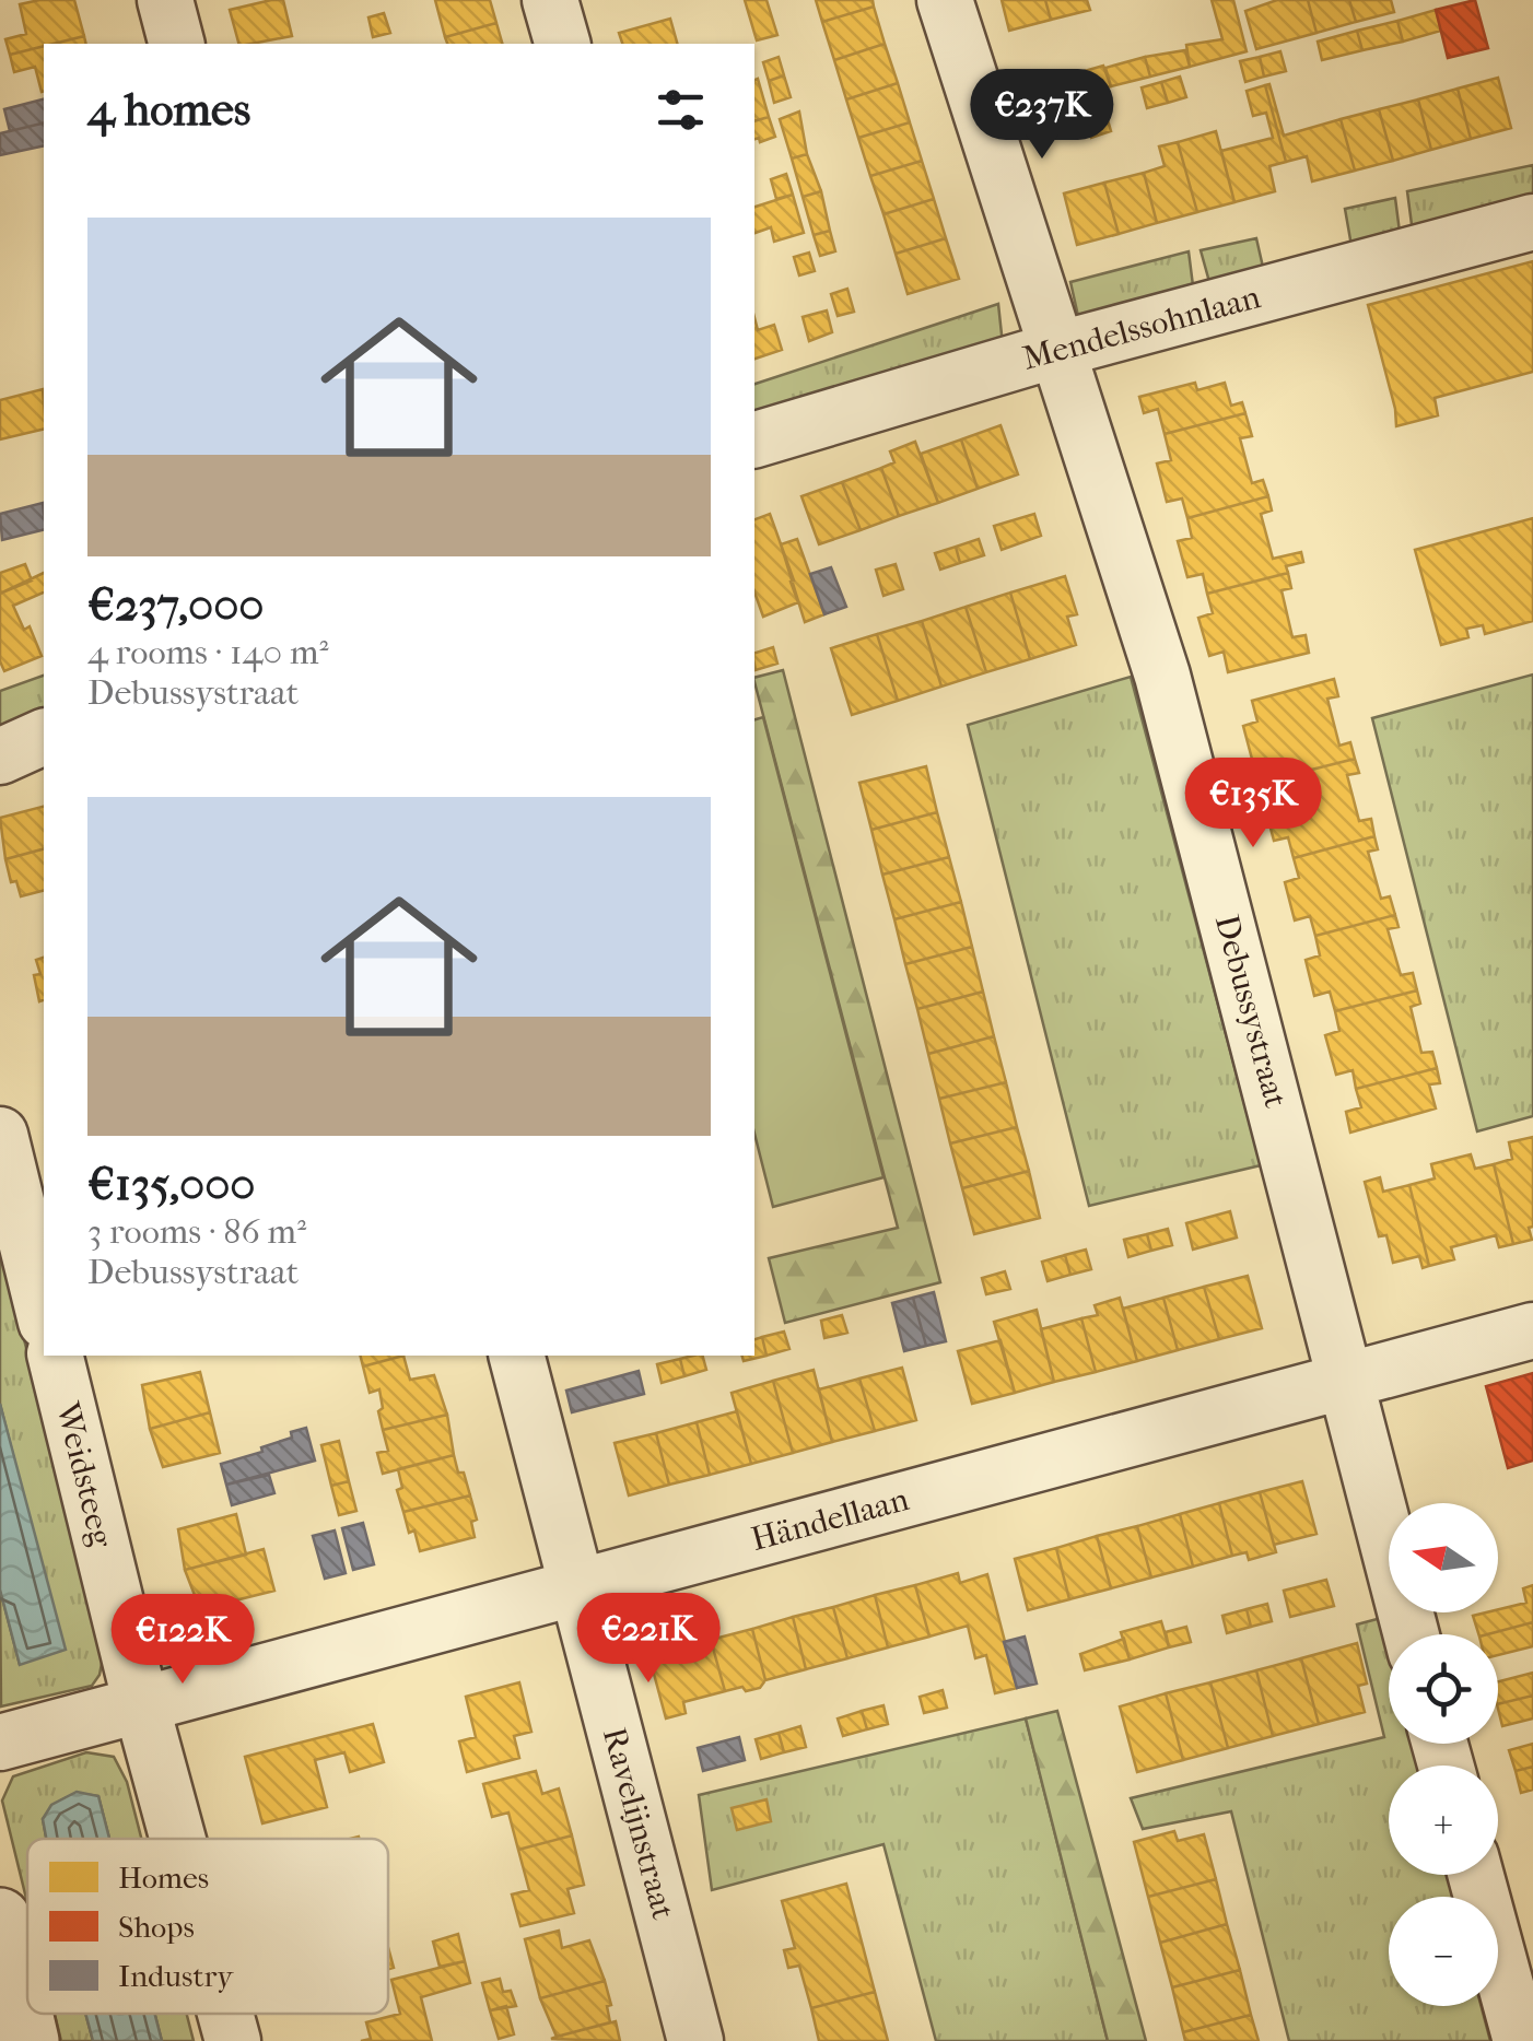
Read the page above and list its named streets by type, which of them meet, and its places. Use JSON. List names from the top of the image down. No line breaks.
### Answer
{"streets":{"street":["Mendelssohnlaan","Debussystraat","Weidsteeg","Händellaan","Ravelijnstraat"]},"crossings":[["Mendelssohnlaan","Debussystraat"],["Debussystraat","Händellaan"],["Weidsteeg","Händellaan"],["Händellaan","Ravelijnstraat"]],"legend":["Homes","Shops","Industry"],"north":"left","page":{"heading":"4 homes","price":["€237K","€135K","€221K","€122K"],"list":[{"name":"€237,000","note":"4 rooms · 140 m² · Debussystraat"},{"name":"€135,000","note":"3 rooms · 86 m² · Debussystraat"}],"map_buttons":["+","−"]}}
